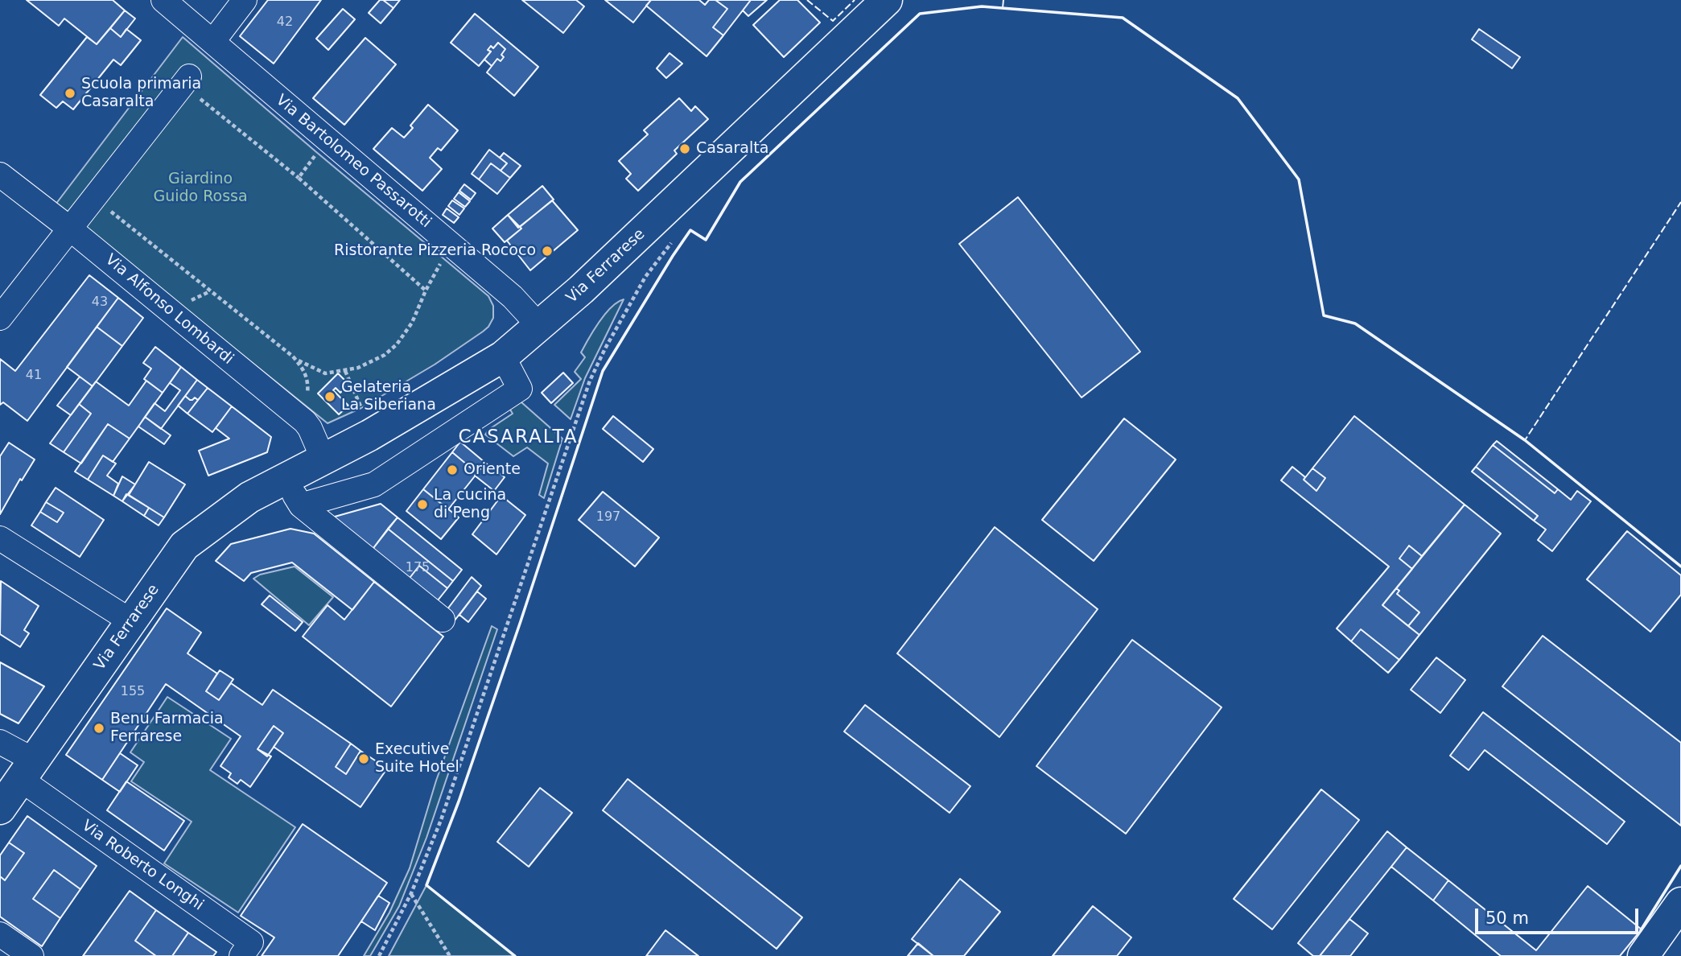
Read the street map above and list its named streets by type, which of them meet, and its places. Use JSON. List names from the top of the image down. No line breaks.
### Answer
{"streets":{"main road":["Via Ferrarese"],"street":["Via Bartolomeo Passarotti","Via Alfonso Lombardi","Via Roberto Longhi"]},"crossings":[["Via Bartolomeo Passarotti","Via Ferrarese"],["Via Ferrarese","Via Alfonso Lombardi"],["Via Ferrarese","Via Roberto Longhi"]],"districts":["CASARALTA"],"parks":["Giardino Guido Rossa"],"places":["Scuola primaria Casaralta","Casaralta","Ristorante Pizzeria Rococo","Gelateria La Siberiana","Oriente","La cucina di Peng","Benu Farmacia Ferrarese","Executive Suite Hotel"],"house_numbers":["42","43","41","197","175","155"],"scale_bar":"50 m"}
